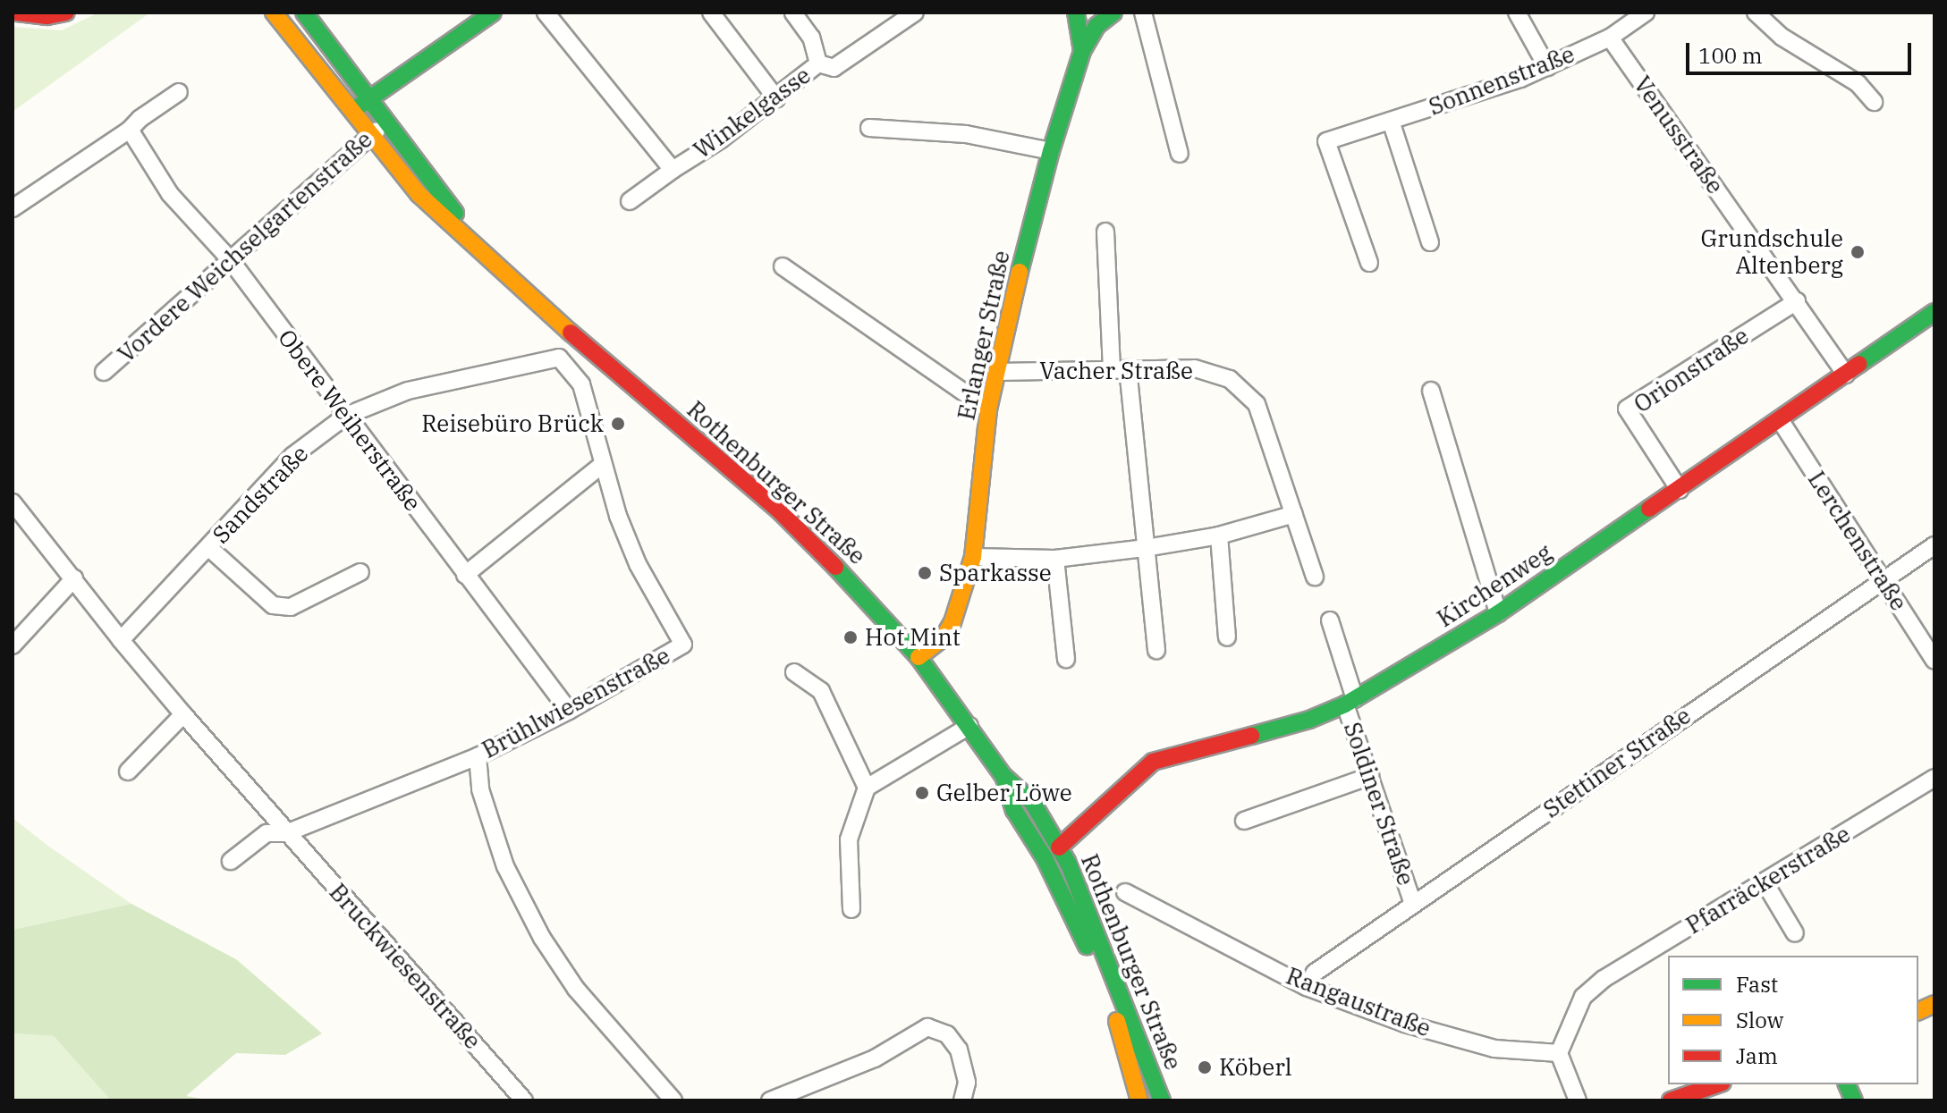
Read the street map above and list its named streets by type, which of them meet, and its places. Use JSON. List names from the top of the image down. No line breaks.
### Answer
{"streets":{"main road":["Erlanger Straße","Rothenburger Straße","Kirchenweg"],"street":["Sonnenstraße","Winkelgasse","Venusstraße","Vordere Weichselgartenstraße","Orionstraße","Vacher Straße","Obere Weiherstraße","Sandstraße","Lerchenstraße","Brühlwiesenstraße","Stettiner Straße","Soldiner Straße","Pfarräckerstraße","Bruckwiesenstraße","Rangaustraße"]},"crossings":[["Sonnenstraße","Venusstraße"],["Venusstraße","Orionstraße"],["Venusstraße","Kirchenweg"],["Vordere Weichselgartenstraße","Obere Weiherstraße"],["Vordere Weichselgartenstraße","Rothenburger Straße"],["Erlanger Straße","Vacher Straße"],["Erlanger Straße","Rothenburger Straße"],["Orionstraße","Kirchenweg"],["Obere Weiherstraße","Sandstraße"],["Obere Weiherstraße","Brühlwiesenstraße"],["Rothenburger Straße","Kirchenweg"],["Sandstraße","Brühlwiesenstraße"],["Sandstraße","Bruckwiesenstraße"],["Lerchenstraße","Kirchenweg"],["Lerchenstraße","Stettiner Straße"],["Kirchenweg","Soldiner Straße"],["Brühlwiesenstraße","Bruckwiesenstraße"],["Stettiner Straße","Soldiner Straße"],["Stettiner Straße","Rangaustraße"],["Pfarräckerstraße","Rangaustraße"]],"places":["Grundschule Altenberg","Reisebüro Brück","Sparkasse","Hot Mint","Gelber Löwe","Köberl"],"legend":["Fast","Slow","Jam"],"scale_bar":"100 m"}
